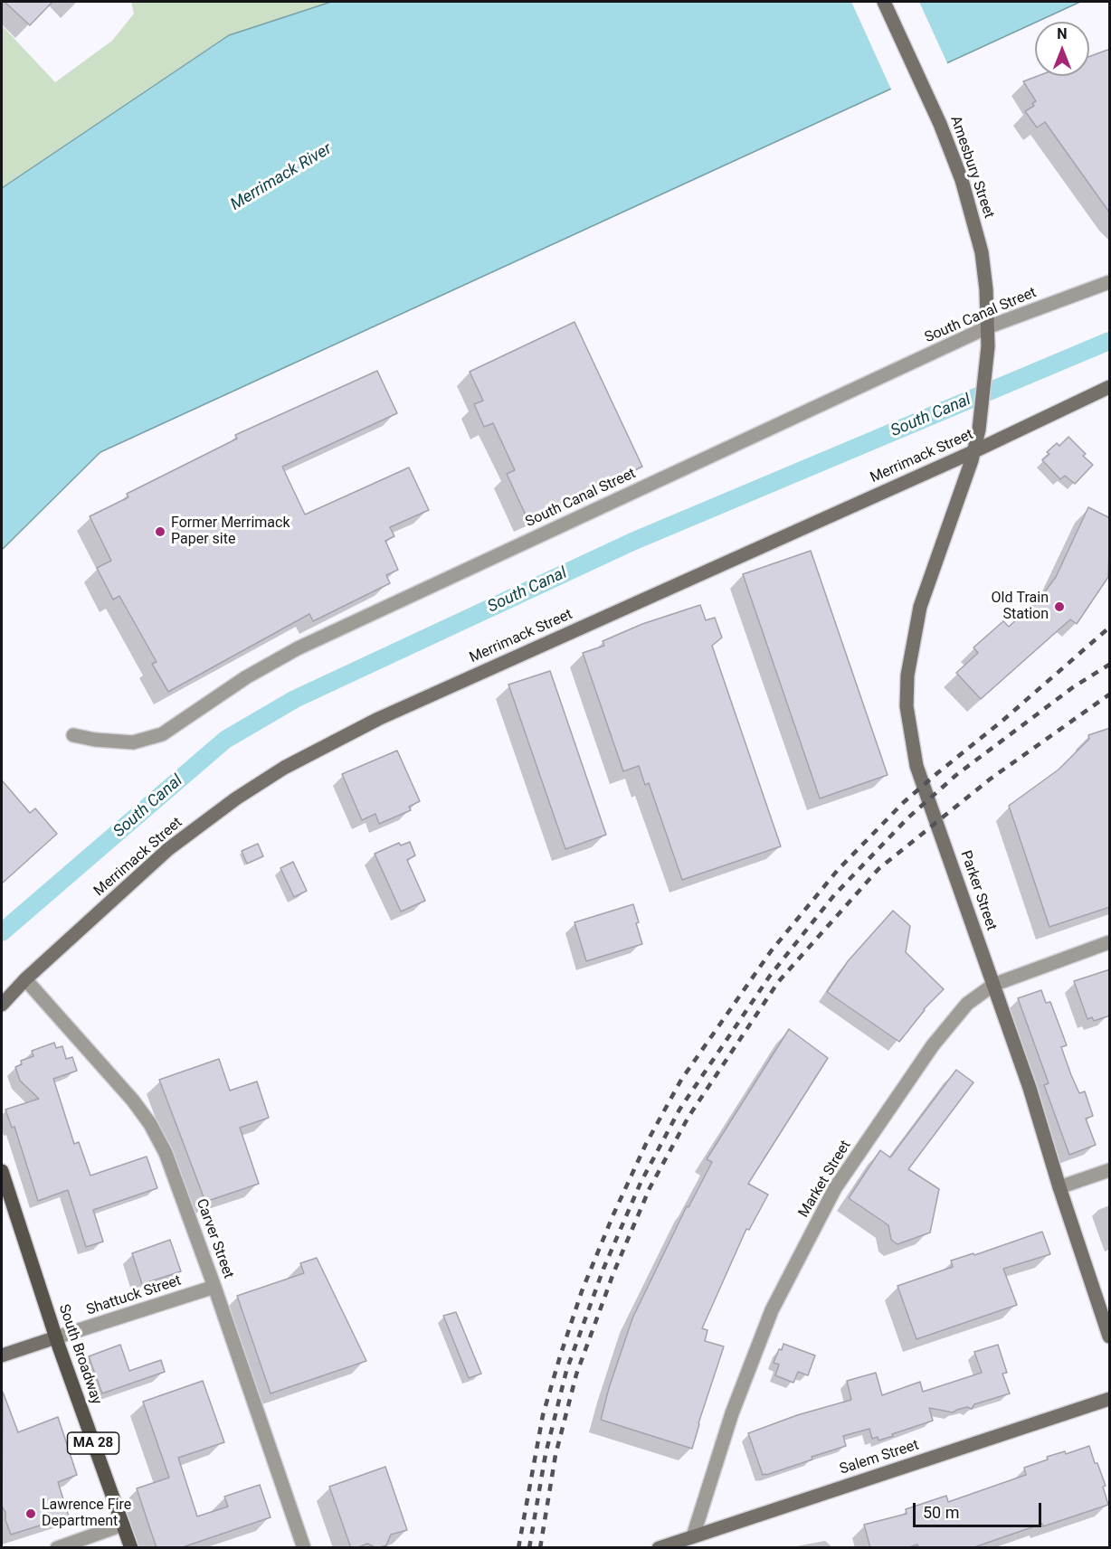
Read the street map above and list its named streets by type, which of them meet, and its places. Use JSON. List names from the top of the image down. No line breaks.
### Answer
{"streets":{"main road":["Amesbury Street","Merrimack Street","Parker Street","Shattuck Street","South Broadway","MA 28","Salem Street"],"street":["South Canal Street","Market Street","Carver Street"]},"crossings":[["Amesbury Street","South Canal Street"],["Amesbury Street","Merrimack Street"],["Amesbury Street","Parker Street"],["Merrimack Street","Parker Street"],["Merrimack Street","Carver Street"],["Parker Street","Market Street"],["Market Street","Salem Street"],["Carver Street","Shattuck Street"],["Shattuck Street","South Broadway"]],"water":["Merrimack River","South Canal"],"places":["Former Merrimack Paper site","Old Train Station","Lawrence Fire Department"],"scale_bar":"50 m","north":"top"}
